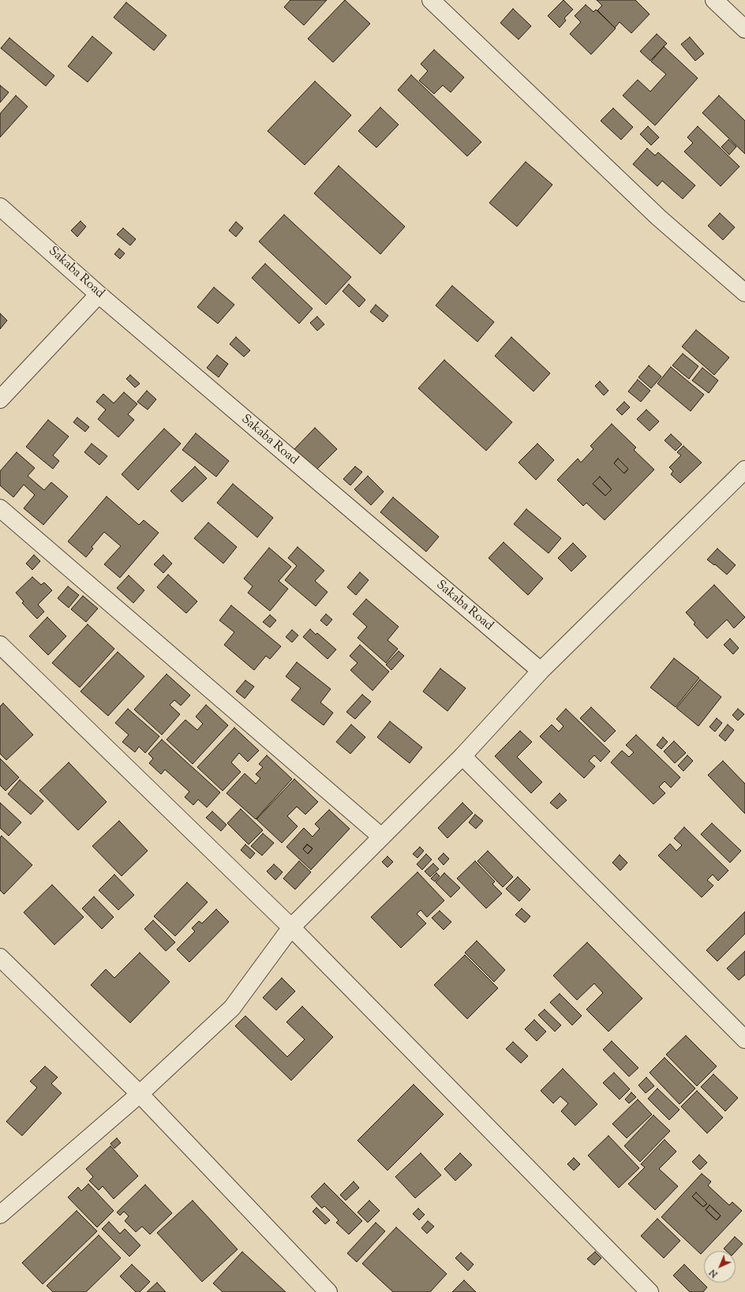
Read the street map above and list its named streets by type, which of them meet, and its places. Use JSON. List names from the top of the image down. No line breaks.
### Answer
{"streets":{"street":["Sakaba Road"]},"north":"bottom left"}
